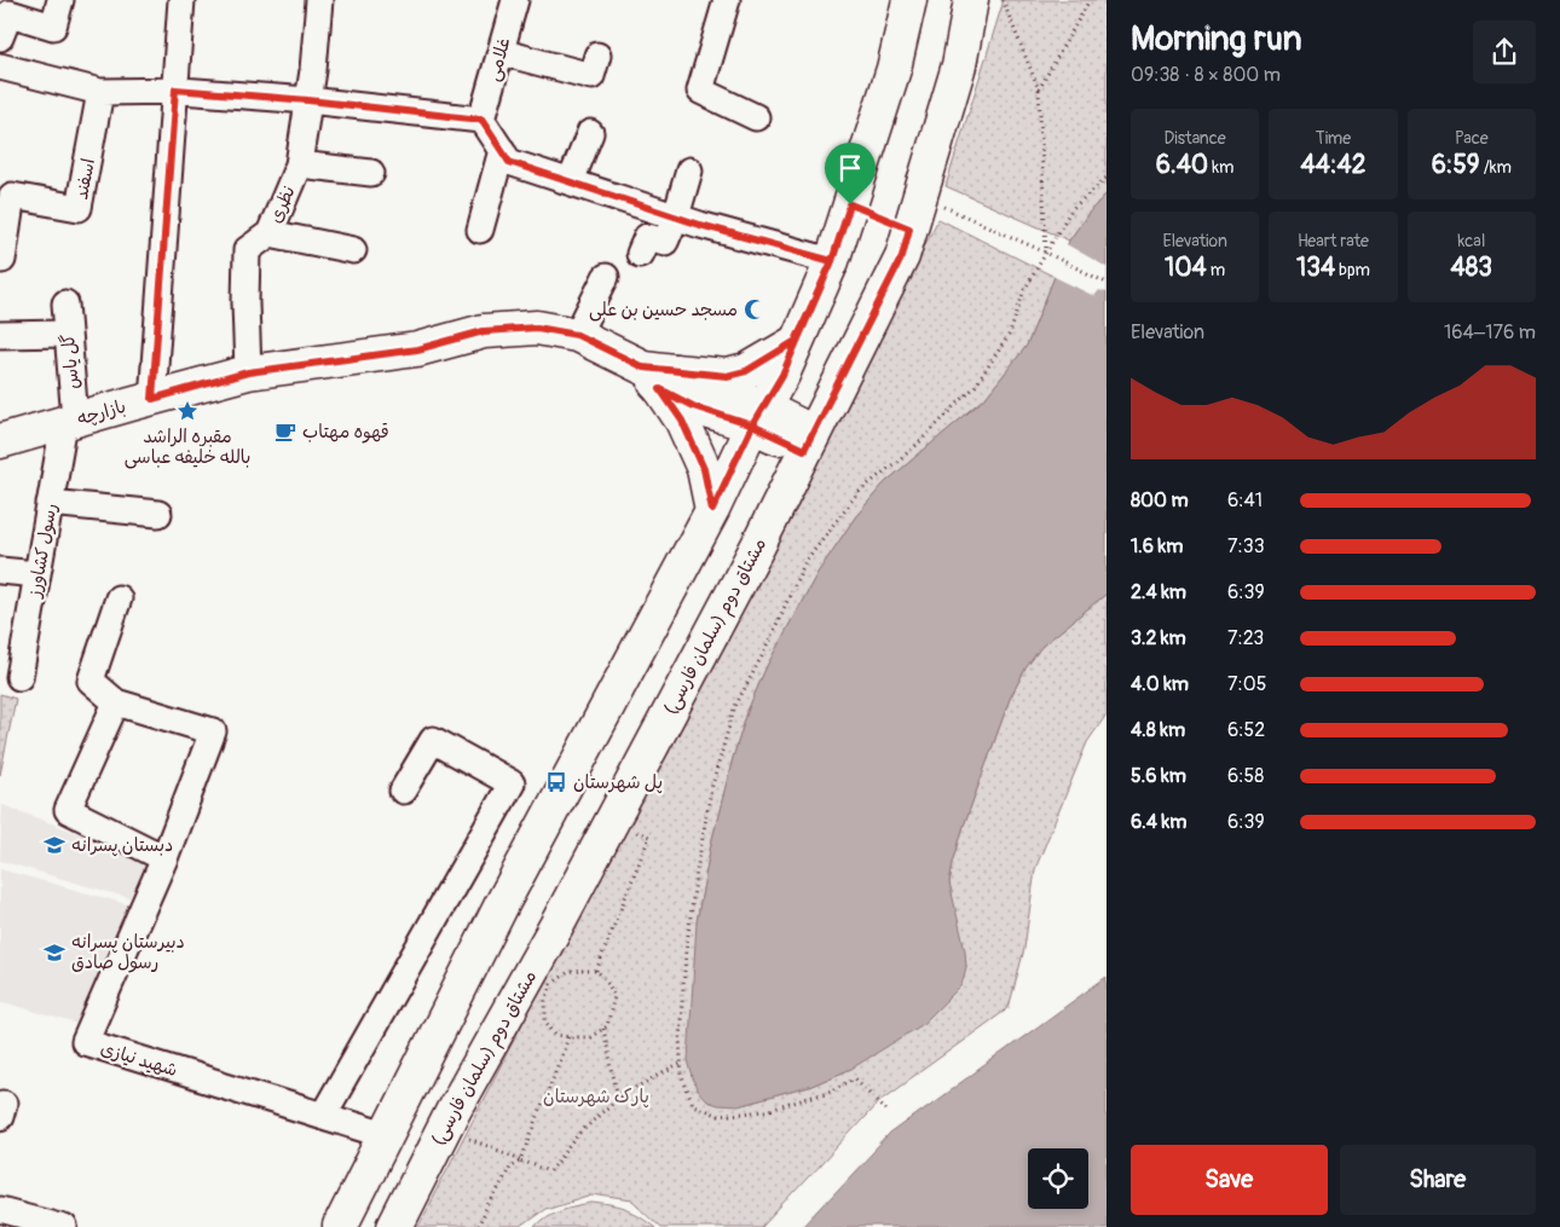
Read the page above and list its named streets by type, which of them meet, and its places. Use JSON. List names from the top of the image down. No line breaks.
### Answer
{"streets":{"main road":["بازارچه","مشتاق دوم (سلمان فارسی)"],"street":["غلامی","اسفند","نظری","گل یاس","رسول کشاورز","شهید نیازی"]},"crossings":[["نظری","بازارچه"],["گل یاس","بازارچه"],["گل یاس","رسول کشاورز"],["بازارچه","رسول کشاورز"],["بازارچه","مشتاق دوم (سلمان فارسی)"]],"parks":["پارک شهرستان"],"places":{"mosque":["مسجد حسین بن علی"],"place":["مقبره الراشد بالله خلیفه عباسی"],"cafe":["قهوه مهتاب"],"bus stop":["پل شهرستان"],"school or university":["دبستان پسرانه","دبیرستان پسرانه رسول صادق"]},"page":{"heading":["Morning run","09:38 · 8 × 800 m"],"stats":[["Distance","6.40 km"],["Time","44:42"],["Pace","6:59 /km"],["Elevation","104 m"],["Heart rate","134 bpm"],["kcal","483"]],"chart":["Elevation","164–176 m"],"list":[{"name":"800 m","note":"6:41"},{"name":"1.6 km","note":"7:33"},{"name":"2.4 km","note":"6:39"},{"name":"3.2 km","note":"7:23"},{"name":"4.0 km","note":"7:05"},{"name":"4.8 km","note":"6:52"},{"name":"5.6 km","note":"6:58"},{"name":"6.4 km","note":"6:39"}],"buttons":["Save","Share"]}}
